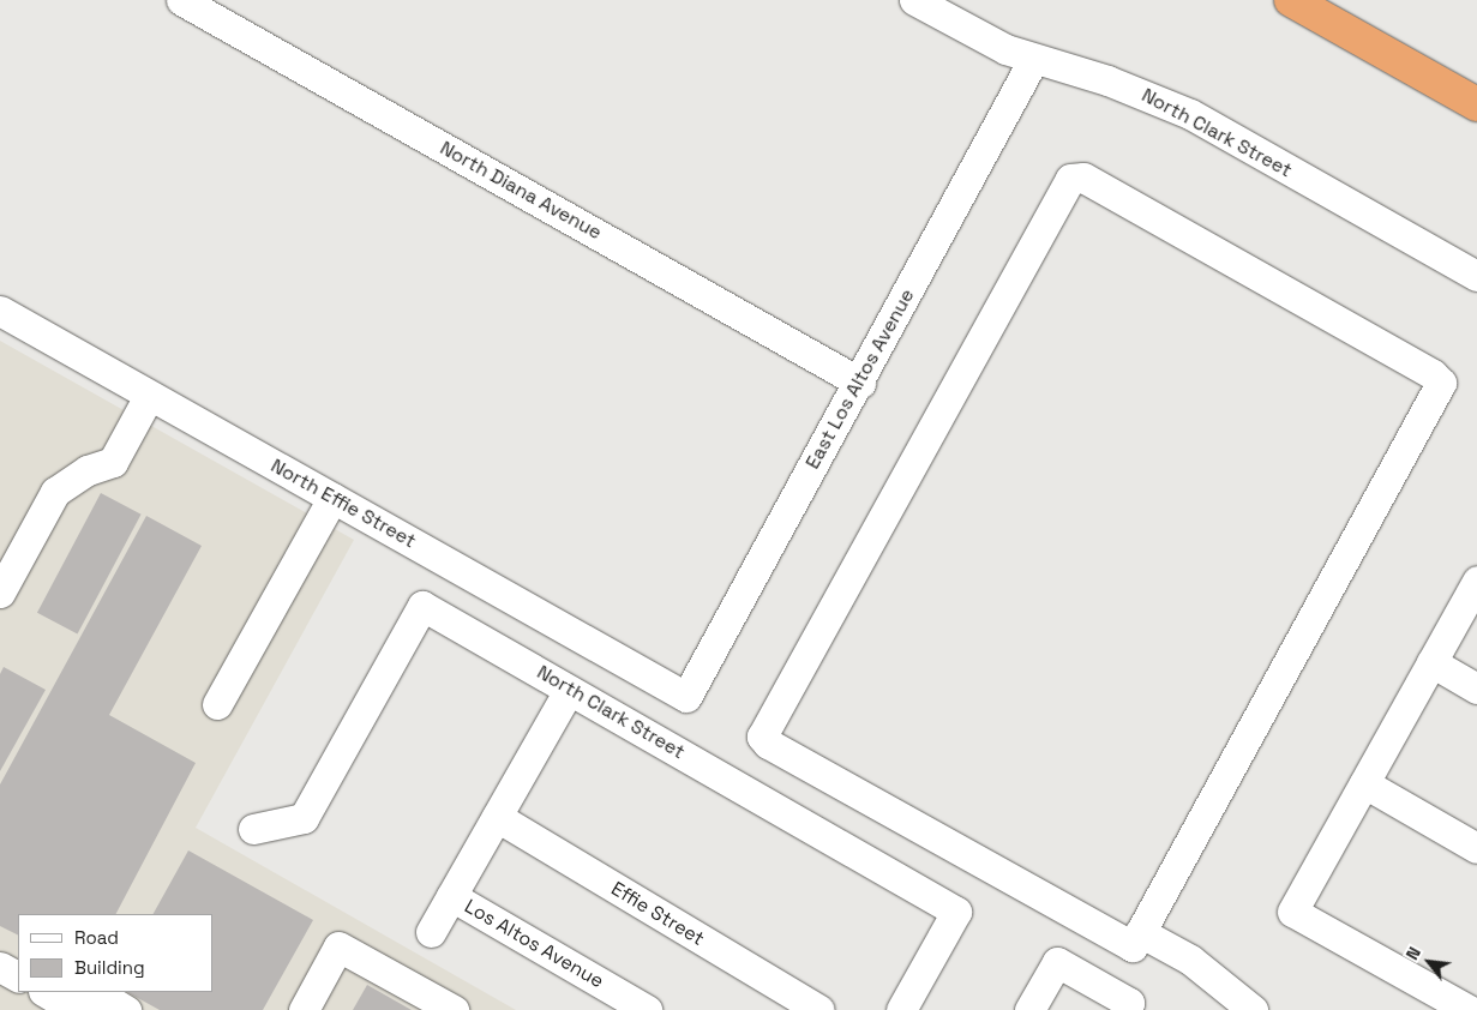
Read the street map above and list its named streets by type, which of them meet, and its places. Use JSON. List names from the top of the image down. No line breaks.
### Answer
{"streets":{"street":["North Clark Street","North Diana Avenue","East Los Altos Avenue","North Effie Street","Effie Street","Los Altos Avenue"]},"crossings":[["North Clark Street","East Los Altos Avenue"],["North Diana Avenue","East Los Altos Avenue"],["East Los Altos Avenue","North Effie Street"]],"legend":["Road","Building"],"north":"top left"}
